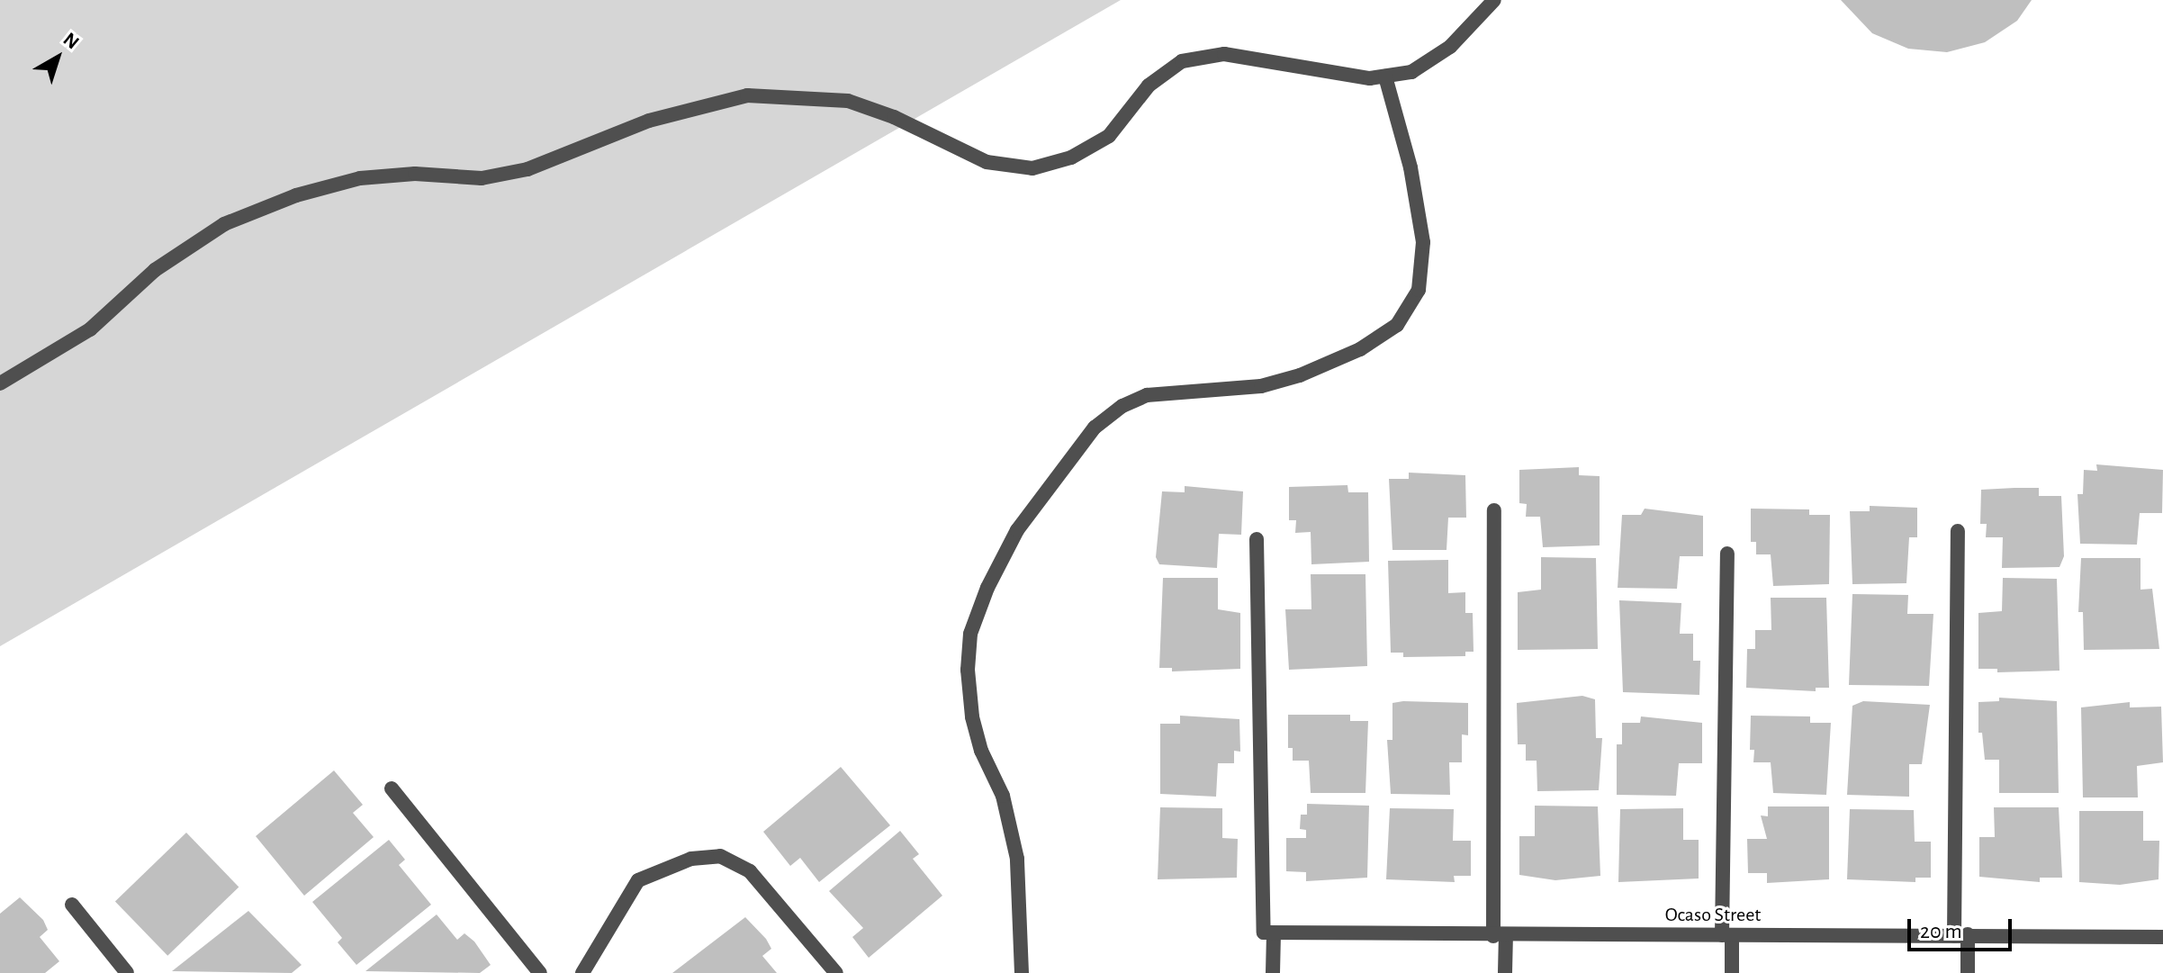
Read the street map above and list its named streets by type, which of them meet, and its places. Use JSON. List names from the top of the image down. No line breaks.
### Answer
{"streets":{"street":["Ocaso Street"]},"scale_bar":"20 m","north":"top right"}
